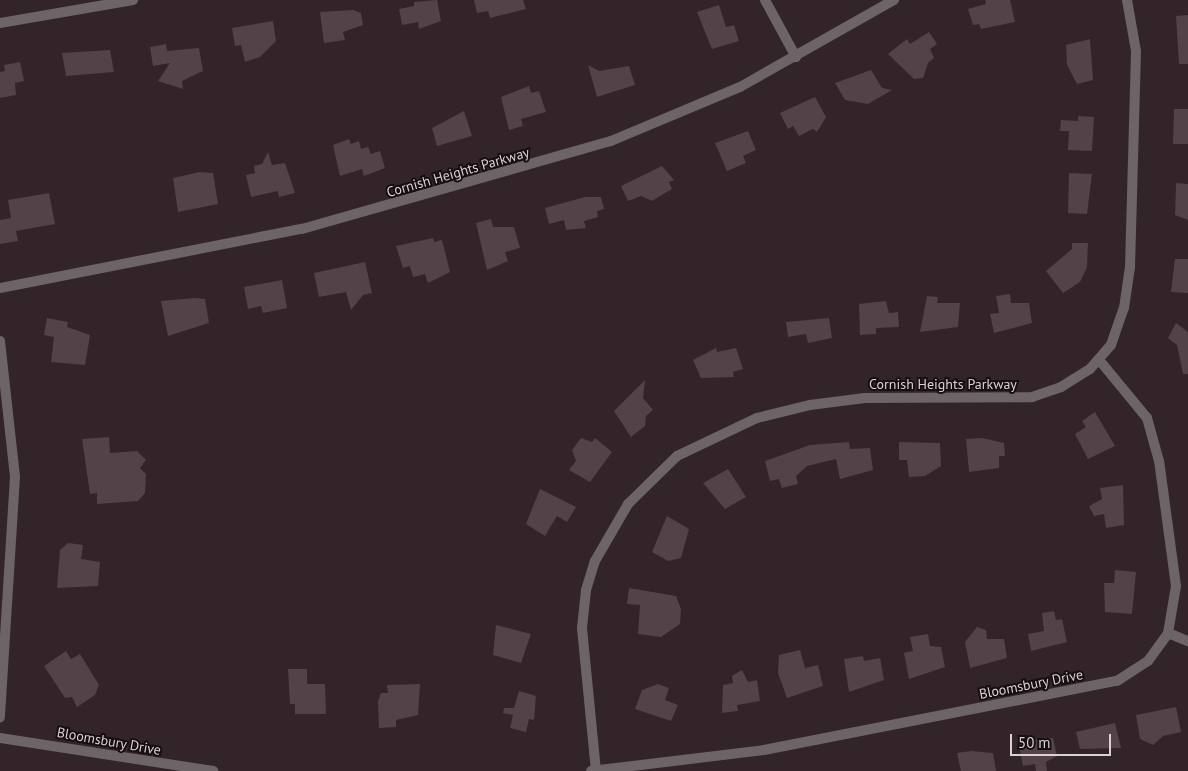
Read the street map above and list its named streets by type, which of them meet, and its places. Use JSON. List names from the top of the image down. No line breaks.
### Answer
{"streets":{"street":["Cornish Heights Parkway","Bloomsbury Drive"]},"crossings":[["Cornish Heights Parkway","Bloomsbury Drive"]],"scale_bar":"50 m"}
